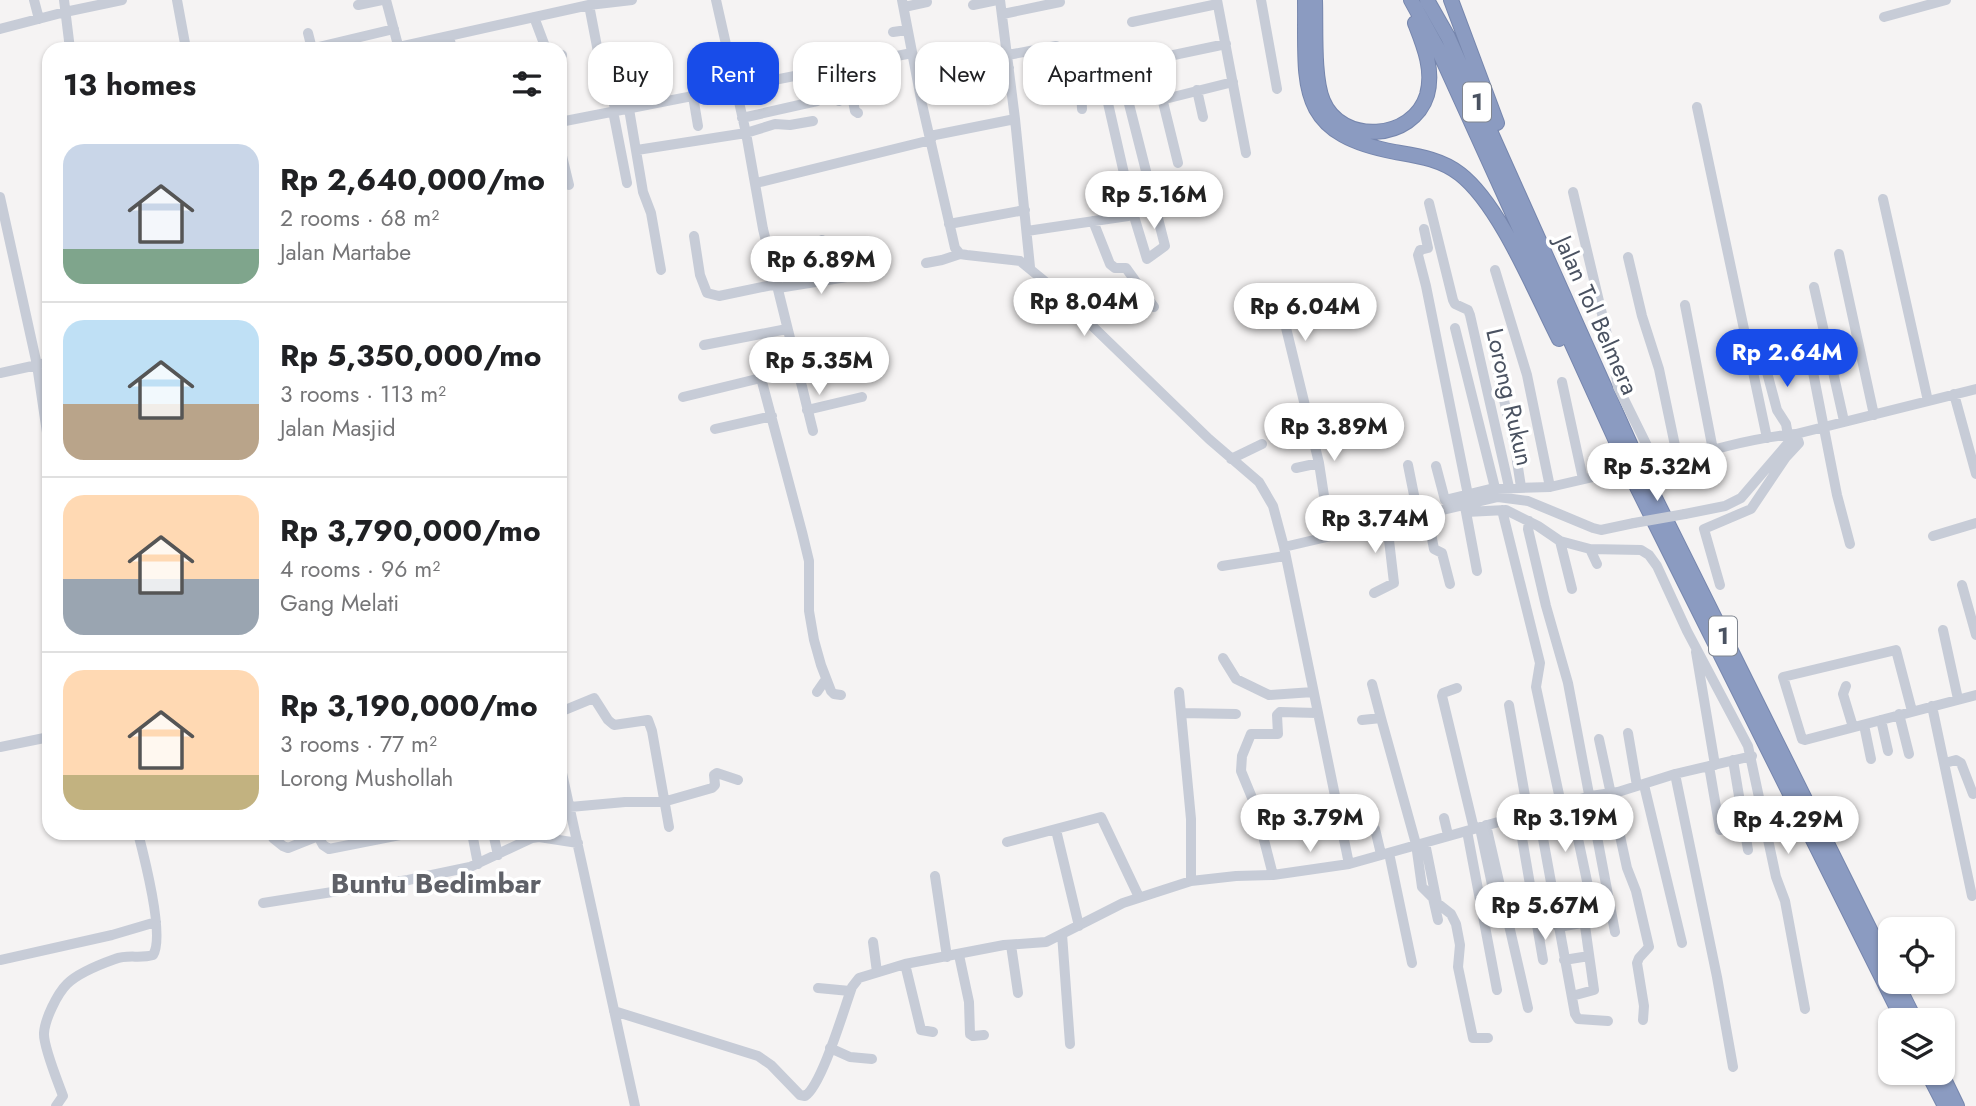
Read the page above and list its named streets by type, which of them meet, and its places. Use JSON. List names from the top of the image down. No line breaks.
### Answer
{"streets":{"highway":["1","Jalan Tol Belmera"],"street":["Lorong Rukun"]},"crossings":[["1","Jalan Tol Belmera"]],"districts":["Buntu Bedimbar"],"page":{"chip":["Buy","Rent","Filters","New","Apartment"],"heading":"13 homes","list":[{"name":"Rp 2,640,000/mo","note":"2 rooms · 68 m² · Jalan Martabe"},{"name":"Rp 5,350,000/mo","note":"3 rooms · 113 m² · Jalan Masjid"},{"name":"Rp 3,790,000/mo","note":"4 rooms · 96 m² · Gang Melati"},{"name":"Rp 3,190,000/mo","note":"3 rooms · 77 m² · Lorong Mushollah"}],"price":["Rp 5.16M","Rp 6.89M","Rp 8.04M","Rp 6.04M","Rp 2.64M","Rp 5.35M","Rp 3.89M","Rp 5.32M","Rp 3.74M","Rp 3.79M","Rp 3.19M","Rp 4.29M","Rp 5.67M"]}}
